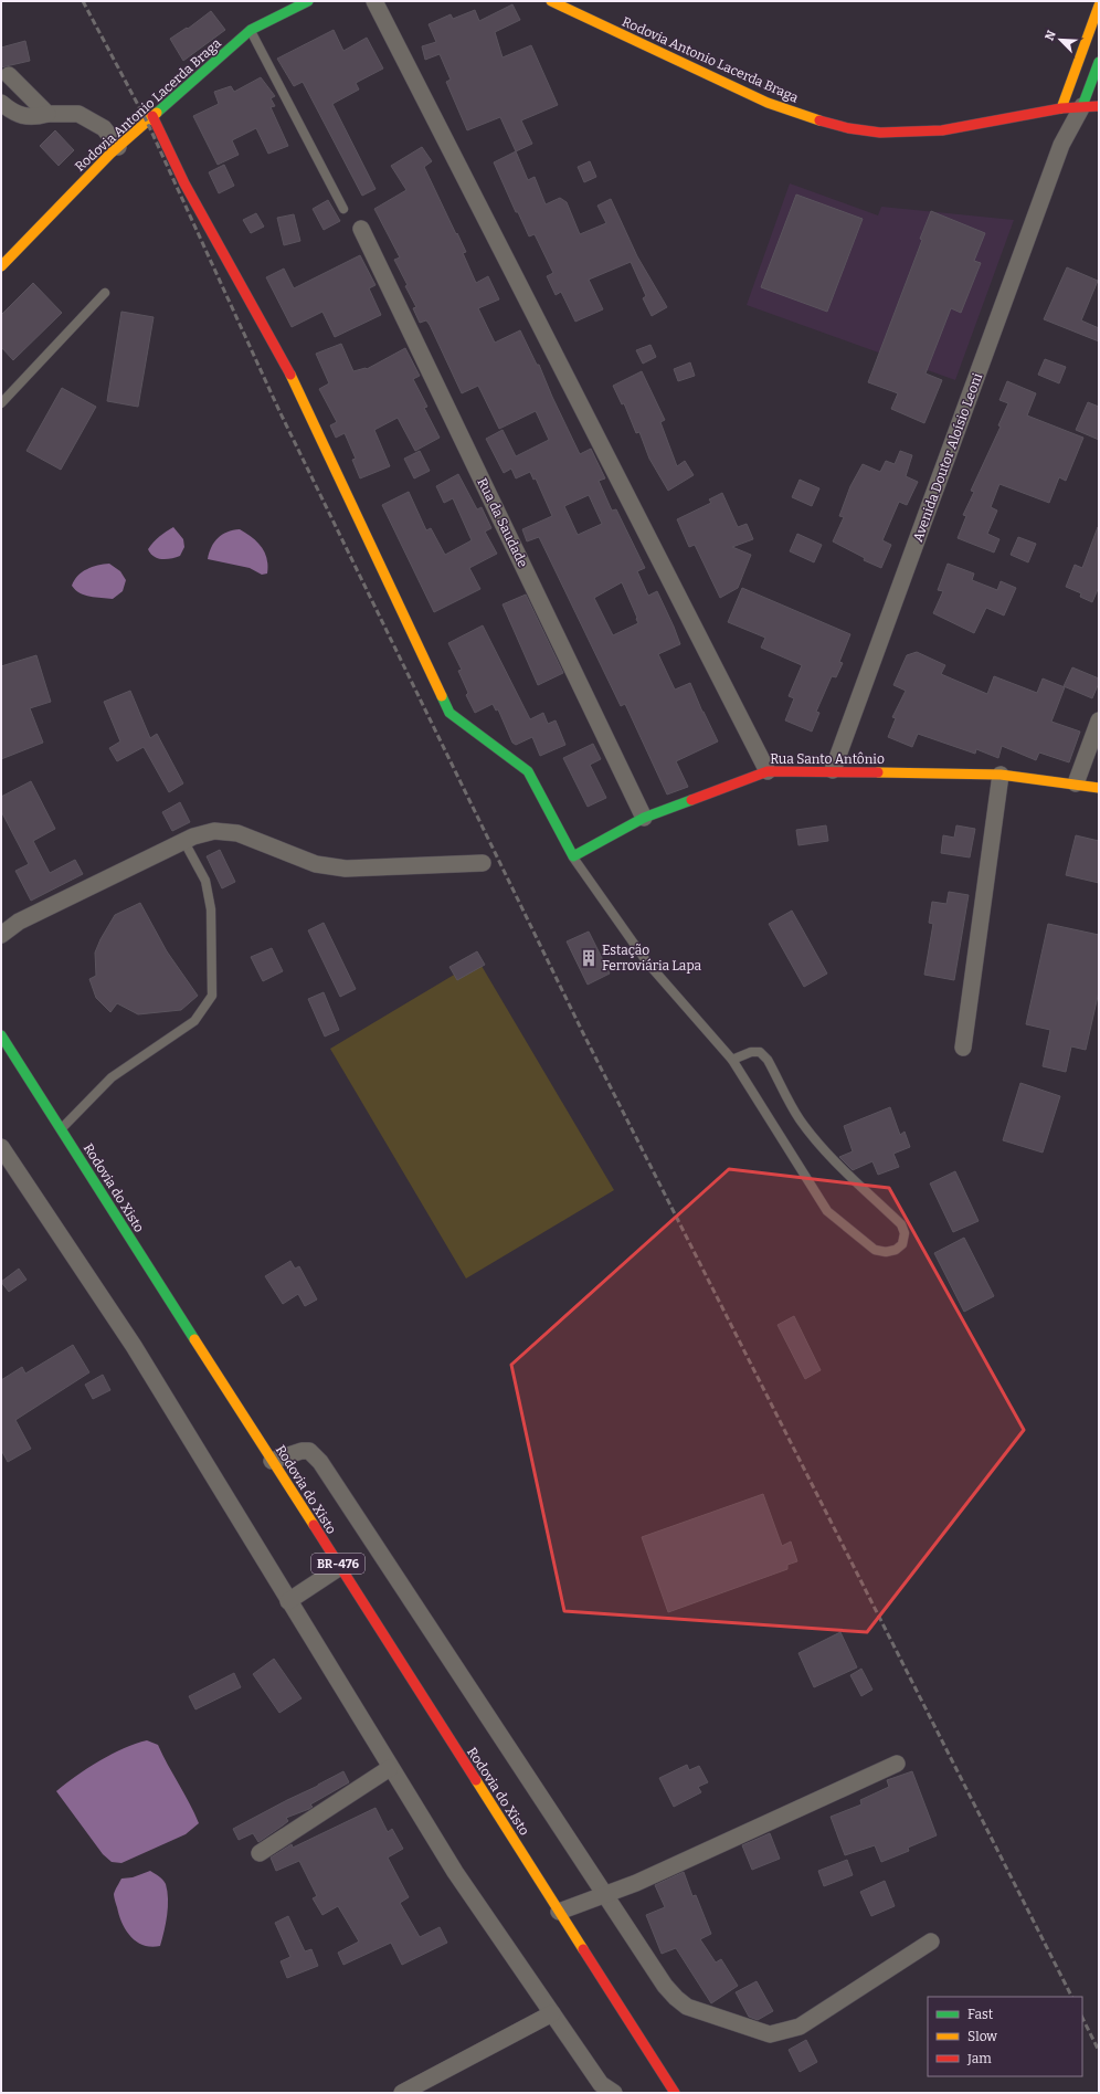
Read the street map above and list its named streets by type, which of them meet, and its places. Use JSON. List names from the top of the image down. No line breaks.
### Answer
{"streets":{"main road":["Rodovia Antonio Lacerda Braga","Avenida Doutor Aloísio Leoni","Rua Santo Antônio","Rodovia do Xisto","BR-476"],"street":["Rua da Saudade"]},"crossings":[["Rodovia Antonio Lacerda Braga","Avenida Doutor Aloísio Leoni"],["Avenida Doutor Aloísio Leoni","Rua Santo Antônio"],["Rua da Saudade","Rua Santo Antônio"]],"places":{"building":["Estação Ferroviária Lapa"]},"legend":["Fast","Slow","Jam"],"north":"top left"}
